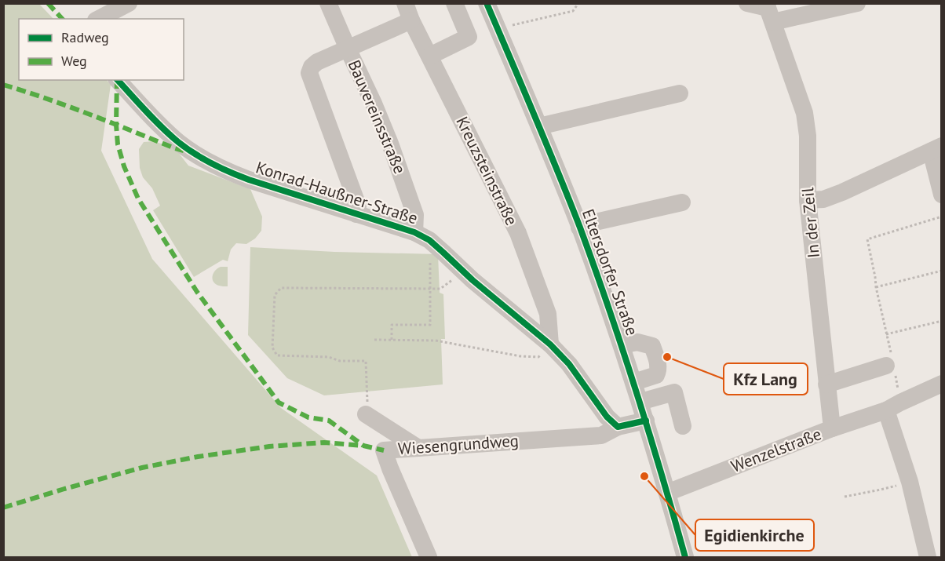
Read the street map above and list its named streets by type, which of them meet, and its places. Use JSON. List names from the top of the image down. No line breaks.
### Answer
{"streets":{"street":["Bauvereinsstraße","Kreuzsteinstraße","Konrad-Haußner-Straße","In der Zeil","Eltersdorfer Straße","Wiesengrundweg","Wenzelstraße"]},"crossings":[["Bauvereinsstraße","Konrad-Haußner-Straße"],["Kreuzsteinstraße","Konrad-Haußner-Straße"],["Konrad-Haußner-Straße","Wiesengrundweg"],["In der Zeil","Wenzelstraße"],["Eltersdorfer Straße","Wiesengrundweg"],["Eltersdorfer Straße","Wenzelstraße"]],"places":["Kfz Lang","Egidienkirche"],"legend":["Radweg","Weg"]}
